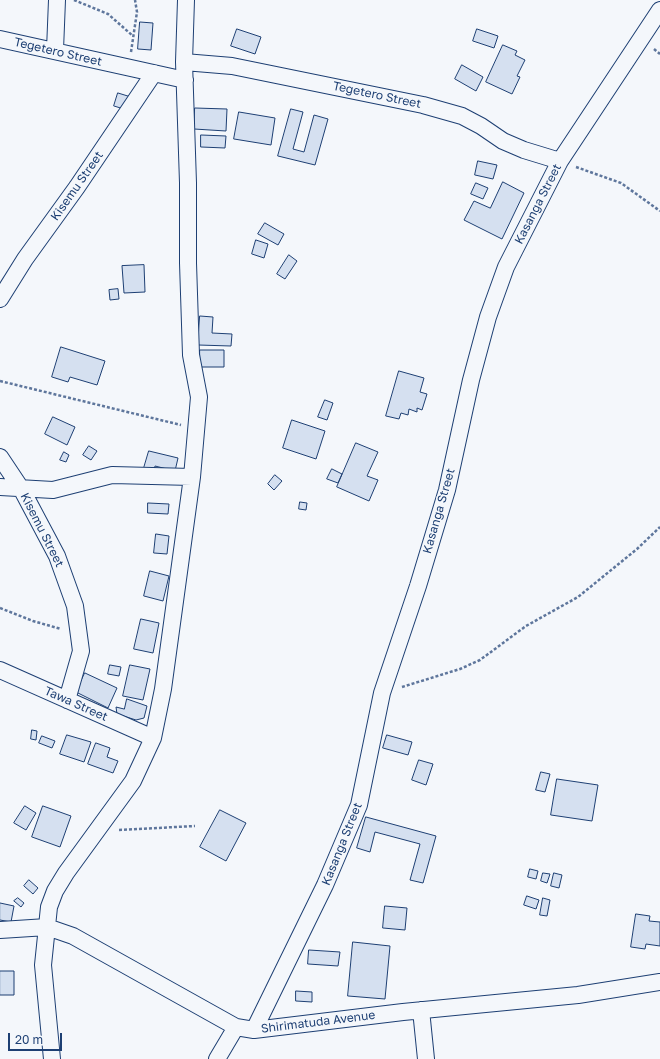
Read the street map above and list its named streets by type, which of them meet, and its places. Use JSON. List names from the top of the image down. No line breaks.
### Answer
{"streets":{"street":["Tegetero Street","Kisemu Street","Kasanga Street","Tawa Street","Shirimatuda Avenue"]},"crossings":[["Tegetero Street","Kisemu Street"],["Tegetero Street","Kasanga Street"],["Kisemu Street","Tawa Street"],["Kasanga Street","Shirimatuda Avenue"]],"scale_bar":"20 m"}
